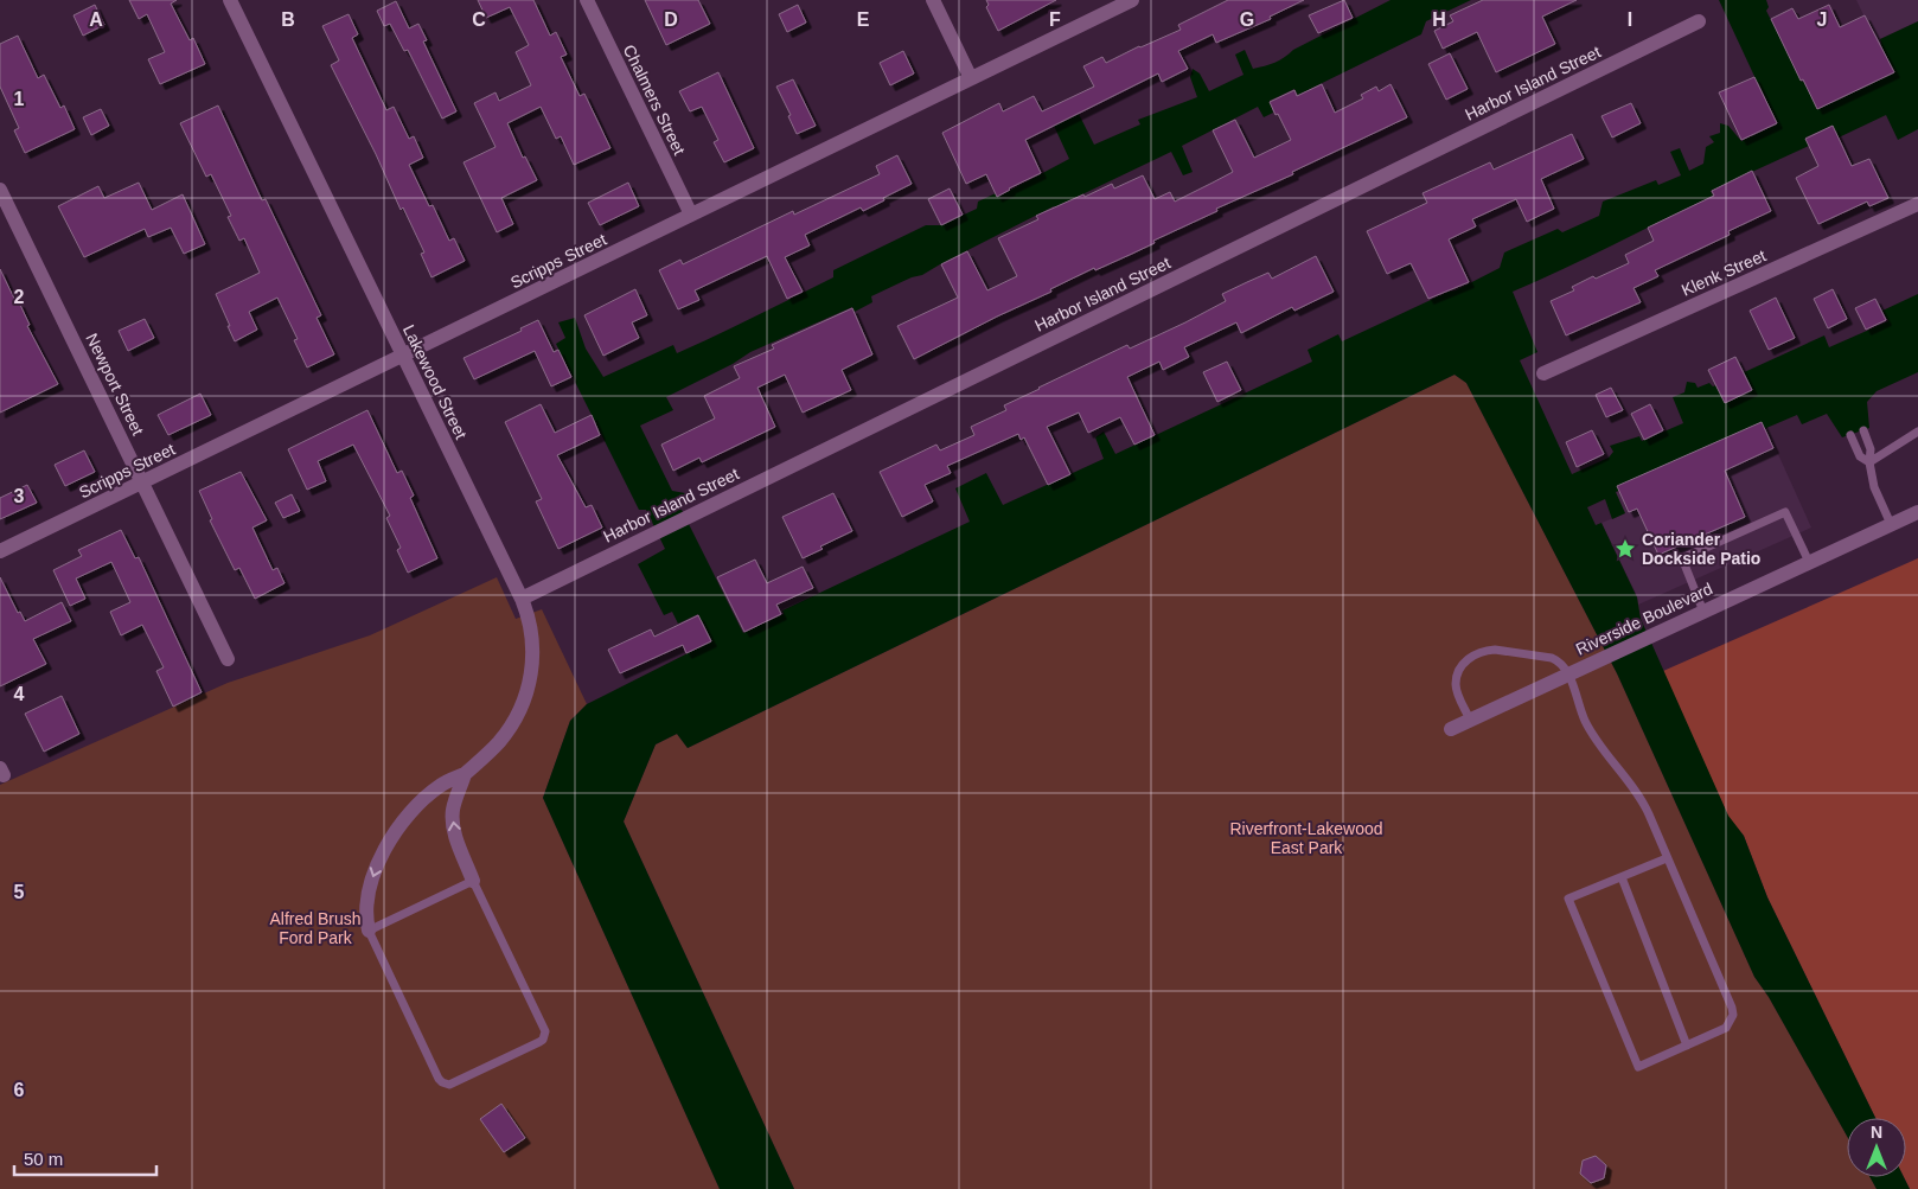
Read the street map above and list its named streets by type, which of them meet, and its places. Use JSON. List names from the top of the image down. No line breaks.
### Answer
{"streets":{"street":["Harbor Island Street","Chalmers Street","Scripps Street","Klenk Street","Lakewood Street","Newport Street","Riverside Boulevard"]},"crossings":[["Harbor Island Street","Lakewood Street"],["Chalmers Street","Scripps Street"],["Scripps Street","Lakewood Street"],["Scripps Street","Newport Street"]],"parks":["Riverfront-Lakewood East Park","Alfred Brush Ford Park"],"places":{"place":["Coriander Dockside Patio"]},"scale_bar":"50 m","north":"top","grid":{"columns":["A","B","C","D","E","F","G","H","I","J"],"rows":["1","2","3","4","5","6"]}}
